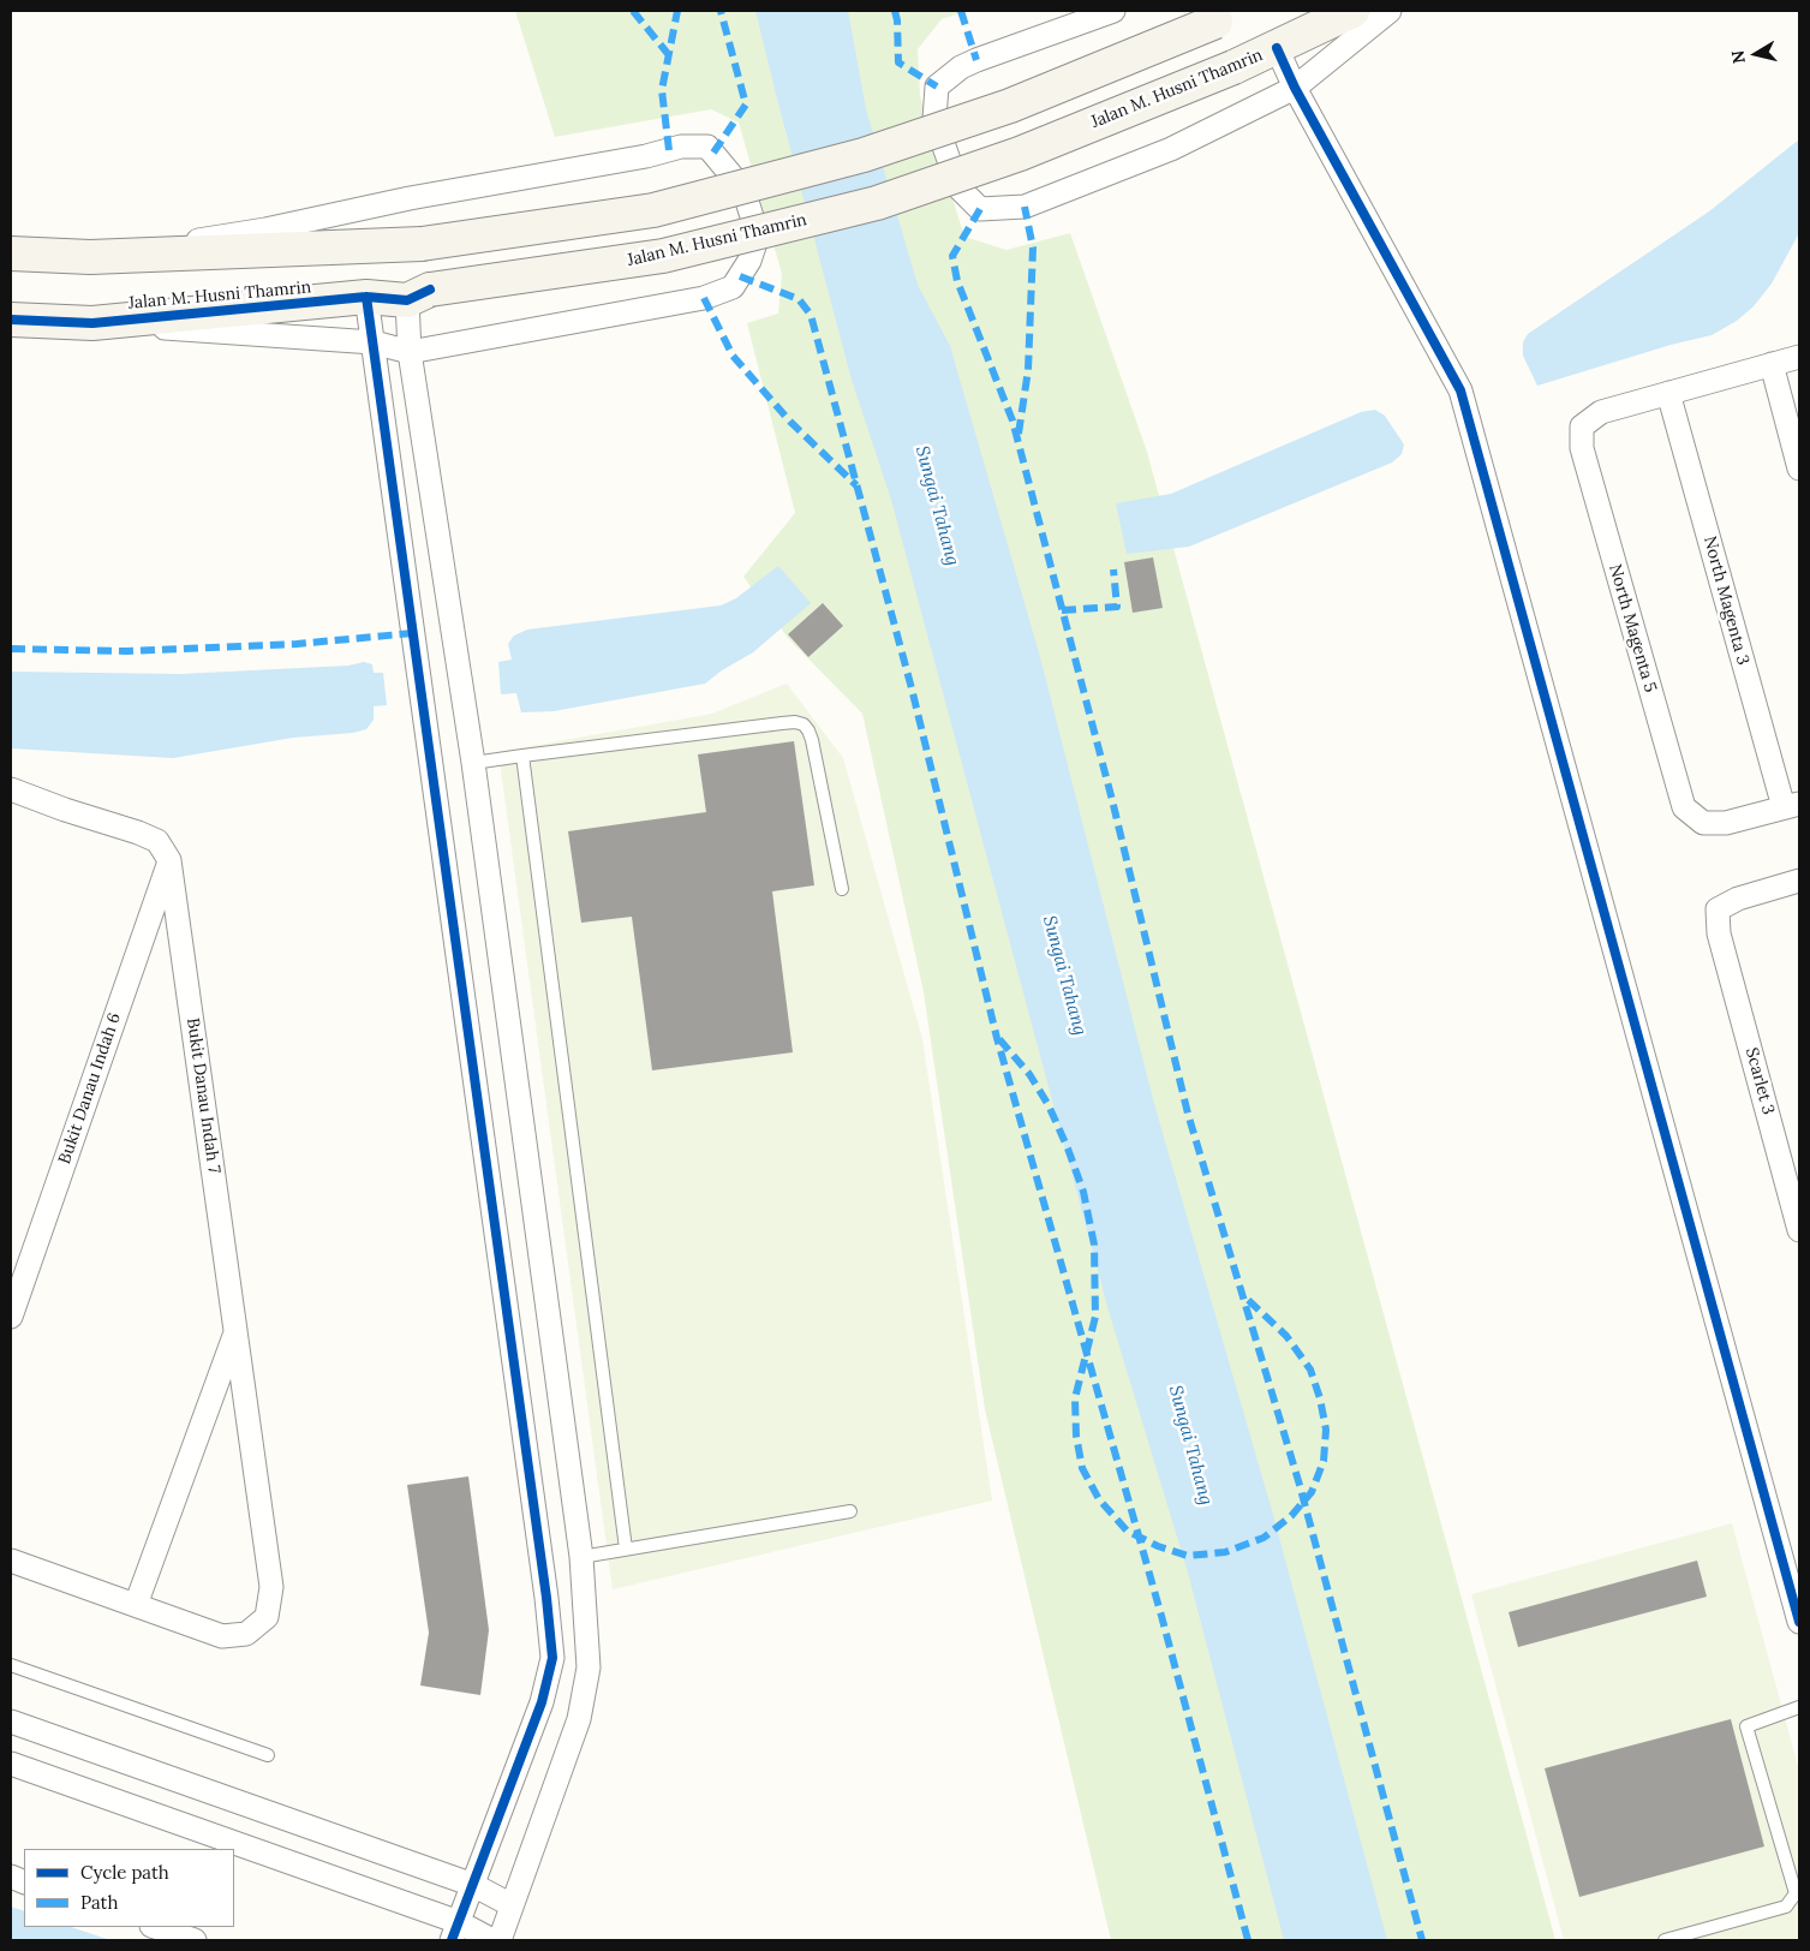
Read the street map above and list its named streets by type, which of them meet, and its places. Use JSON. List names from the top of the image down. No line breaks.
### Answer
{"streets":{"main road":["Jalan M. Husni Thamrin"],"street":["North Magenta 3","North Magenta 5","Scarlet 3","Bukit Danau Indah 6","Bukit Danau Indah 7"]},"crossings":[["North Magenta 3","North Magenta 5"],["Bukit Danau Indah 6","Bukit Danau Indah 7"]],"water":["Sungai Tahang"],"legend":["Cycle path","Path"],"north":"left"}
